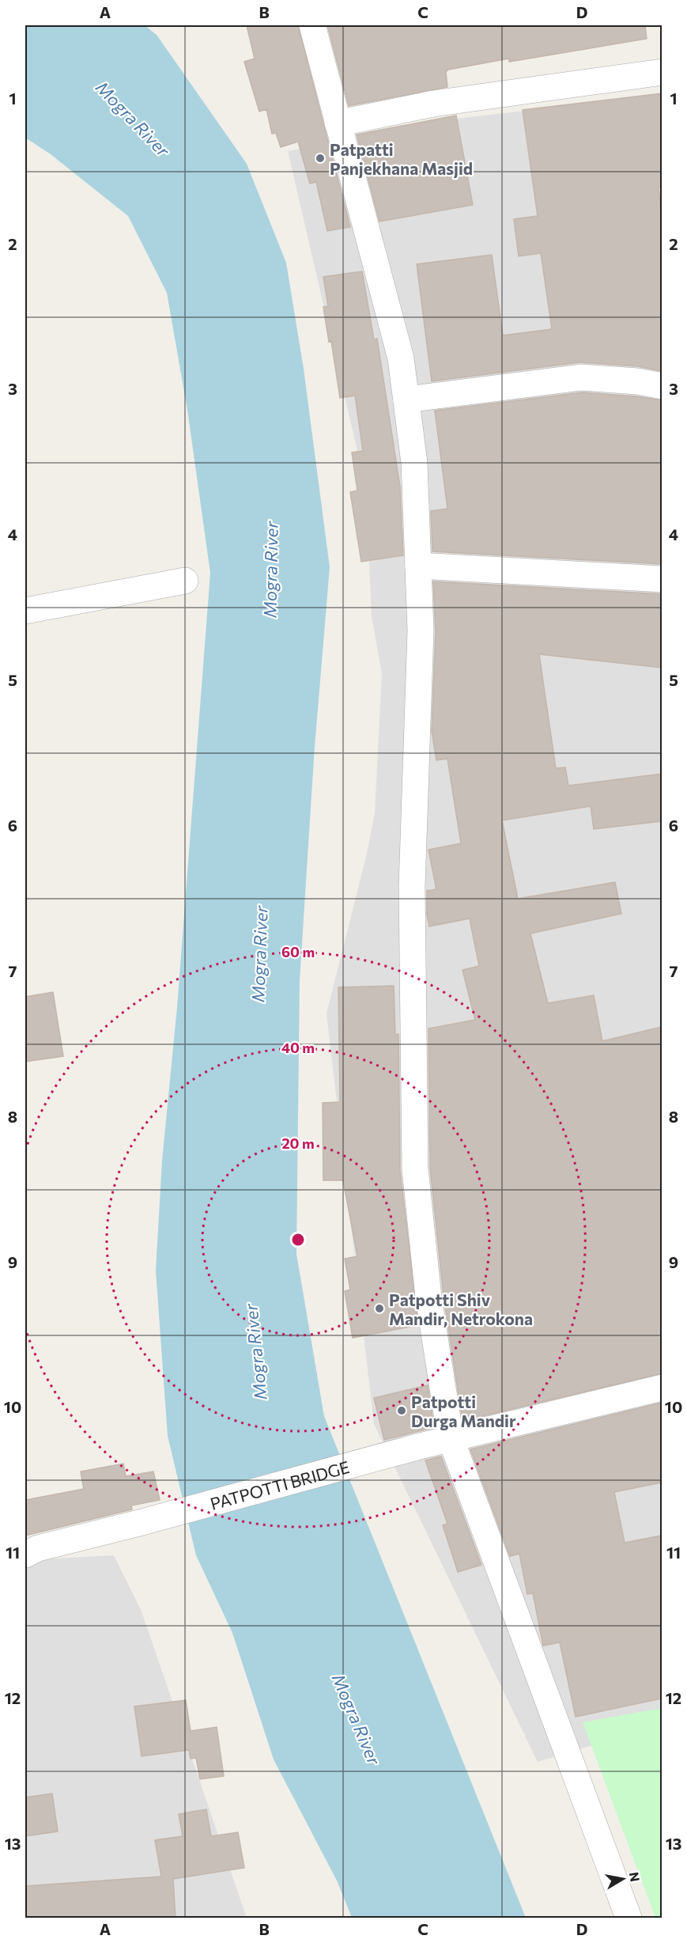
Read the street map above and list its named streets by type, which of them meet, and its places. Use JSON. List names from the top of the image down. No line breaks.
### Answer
{"streets":{"street":["PATPOTTI BRIDGE"]},"water":["Mogra River"],"places":["Patpatti Panjekhana Masjid","Patpotti Shiv Mandir, Netrokona","Patpotti Durga Mandir"],"north":"right","grid":{"columns":["A","B","C","D"],"rows":["1","2","3","4","5","6","7","8","9","10","11","12","13"]},"rings":["60 m","40 m","20 m"]}
